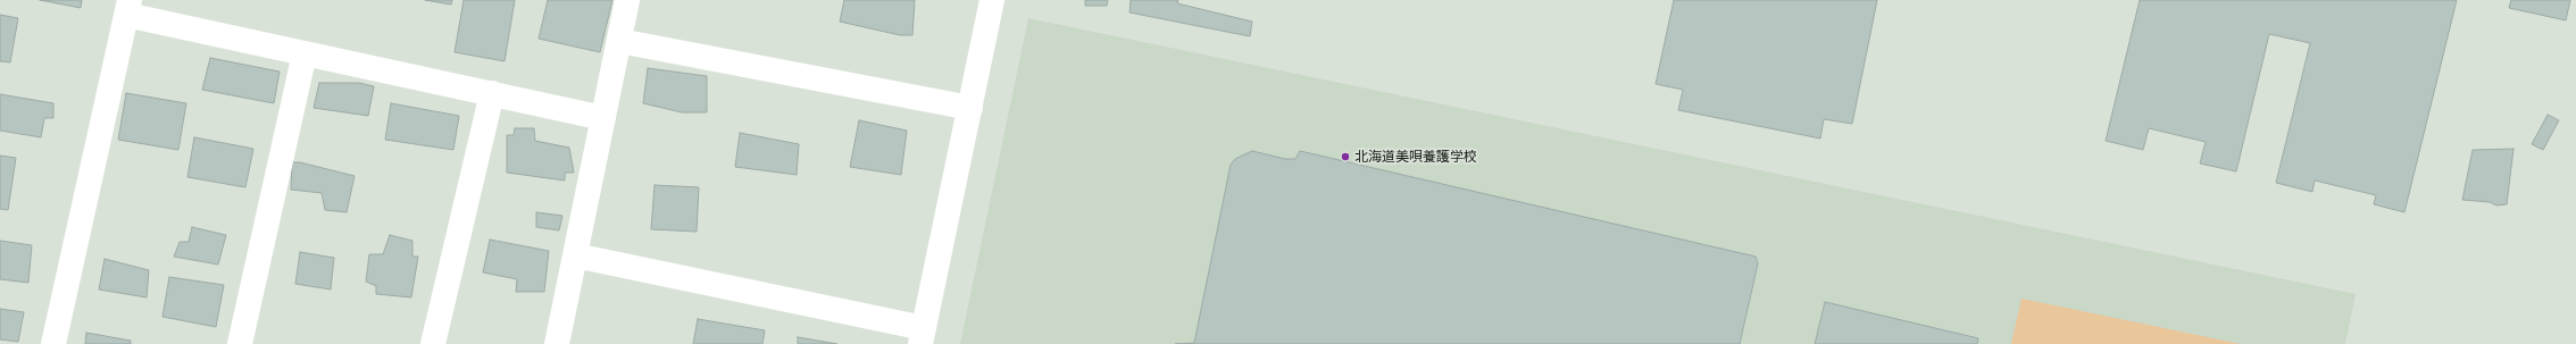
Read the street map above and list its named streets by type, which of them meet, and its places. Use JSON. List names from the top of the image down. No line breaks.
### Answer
{"places":["北海道美唄養護学校"]}
